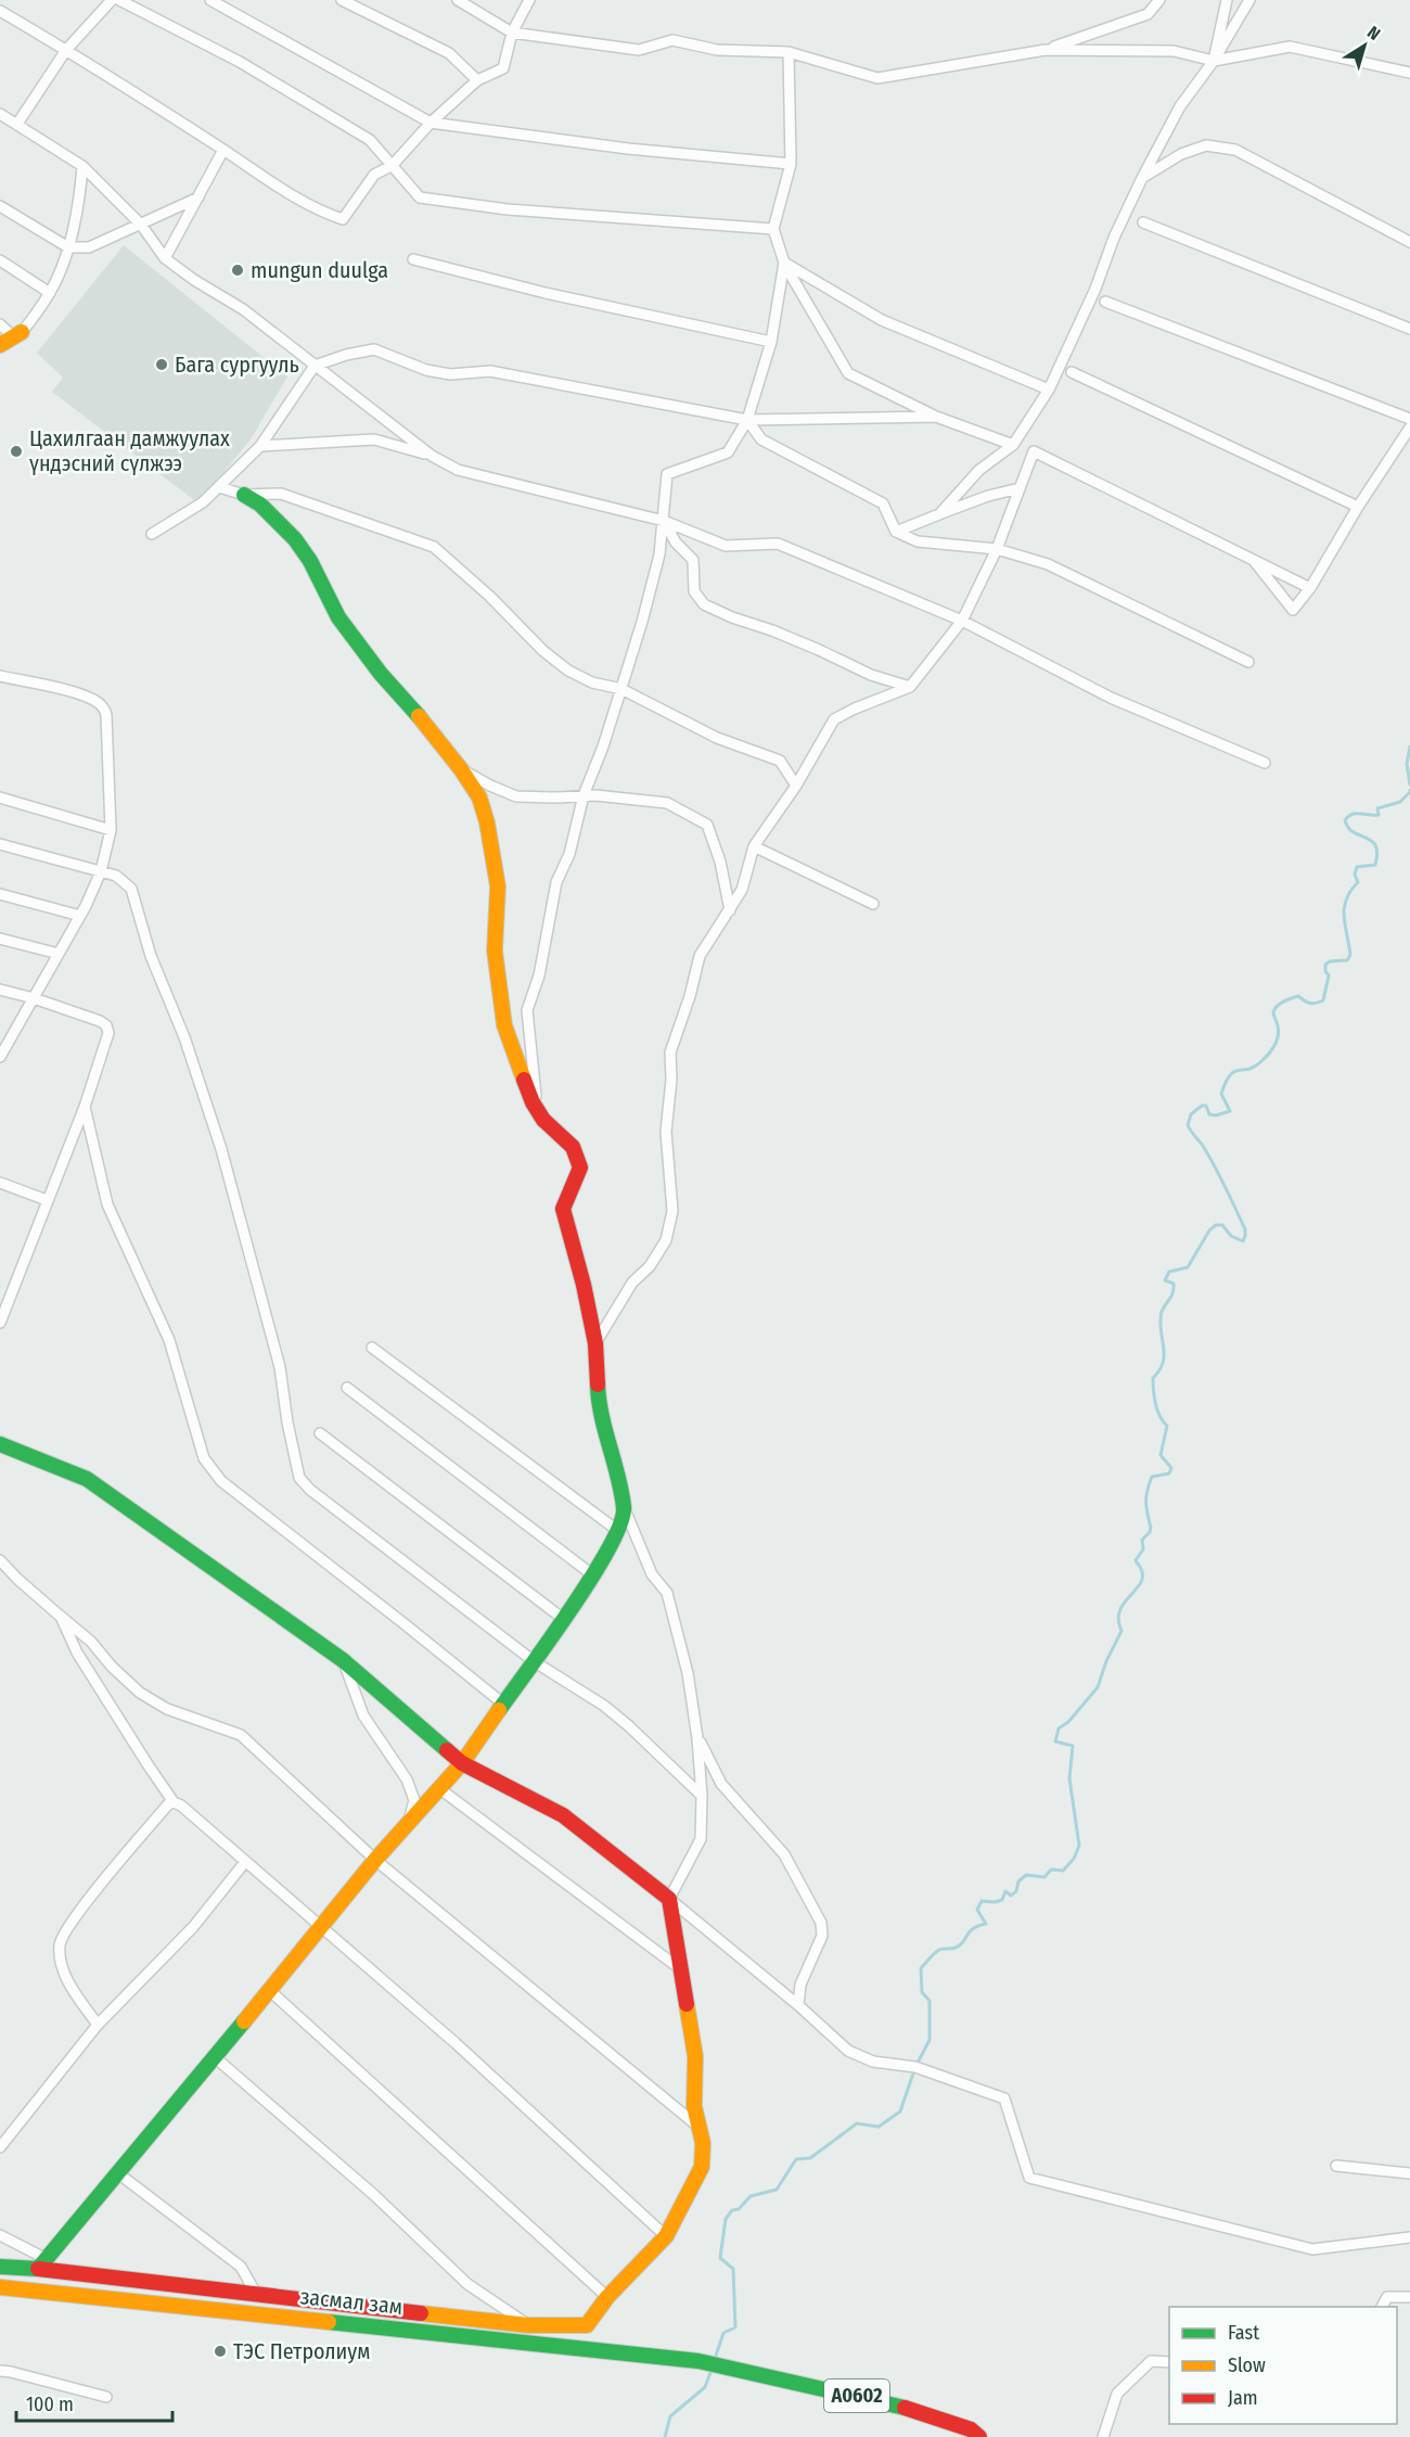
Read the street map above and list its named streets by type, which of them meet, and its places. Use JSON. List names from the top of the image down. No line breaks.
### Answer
{"streets":{"main road":["засмал зам","A0602"]},"places":["mungun duulga","Бага сургууль","Цахилгаан дамжуулах үндэсний сүлжээ","ТЭС Петролиум"],"legend":["Fast","Slow","Jam"],"scale_bar":"100 m","north":"top right"}
